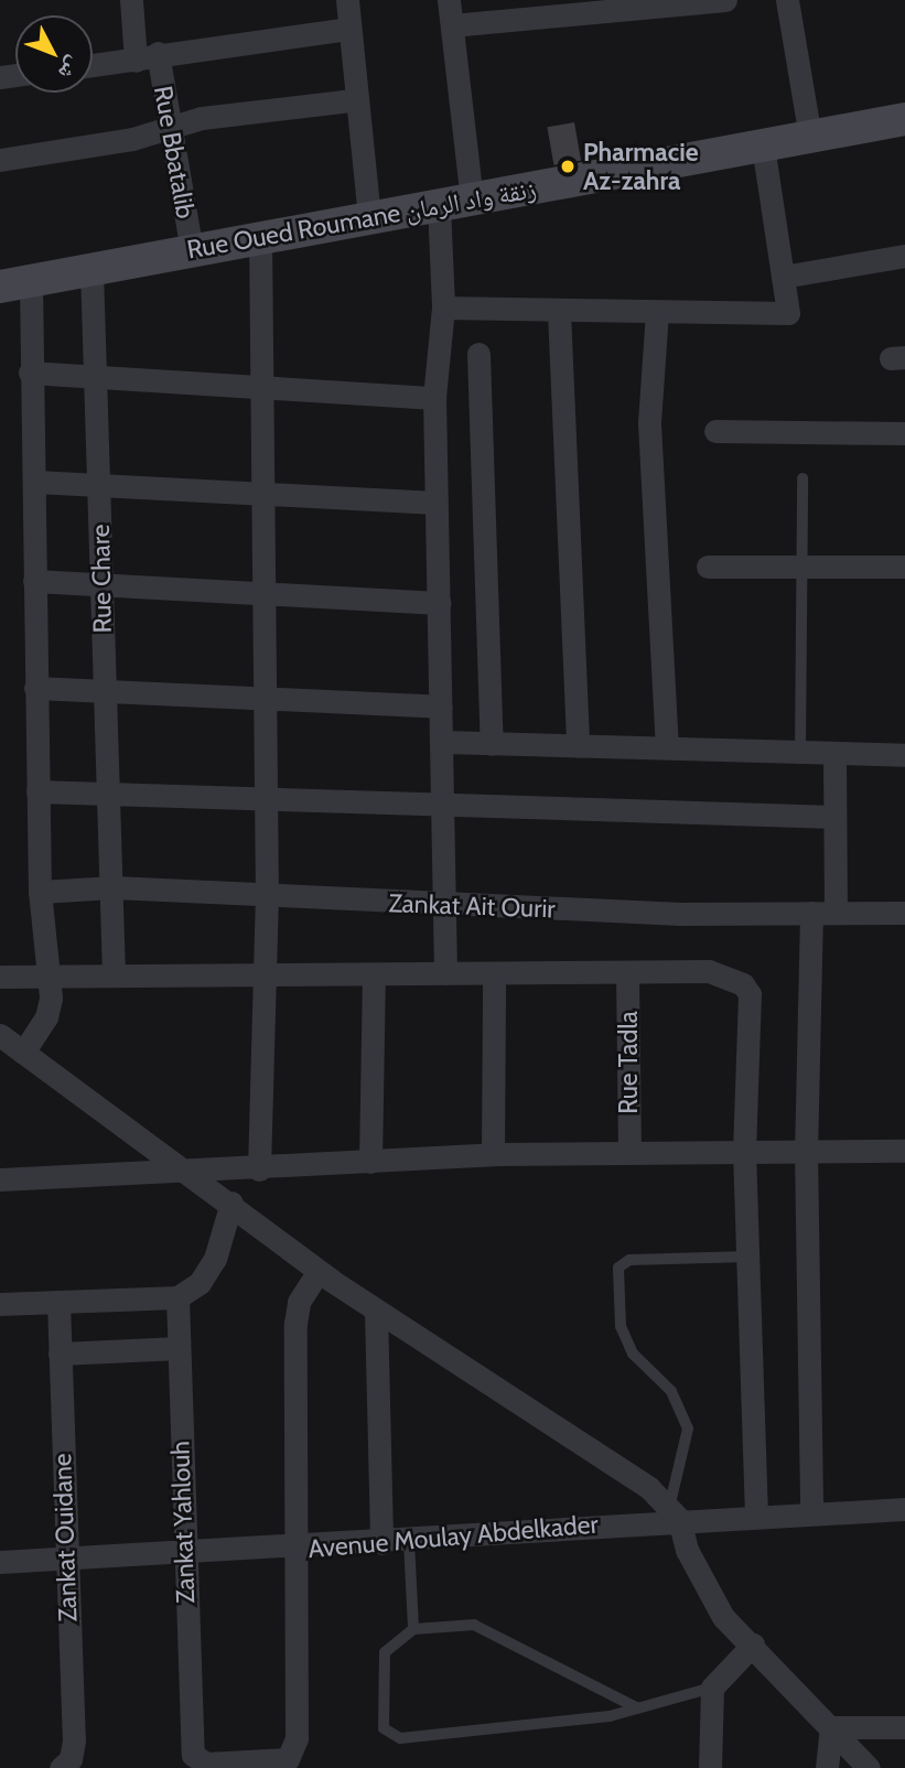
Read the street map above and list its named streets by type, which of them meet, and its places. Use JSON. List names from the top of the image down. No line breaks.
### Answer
{"streets":{"street":["Rue Bbatalib","Rue Oued Roumane زنقة واد الرمان","Rue Chare","Zankat Ait Ourir","Rue Tadla","Zankat Yahlouh","Avenue Moulay Abdelkader","Zankat Ouidane"]},"crossings":[["Rue Bbatalib","Rue Oued Roumane زنقة واد الرمان"],["Rue Oued Roumane زنقة واد الرمان","Rue Chare"],["Rue Chare","Zankat Ait Ourir"],["Zankat Yahlouh","Avenue Moulay Abdelkader"],["Avenue Moulay Abdelkader","Zankat Ouidane"]],"places":["Pharmacie Az-zahra"],"north":"bottom right"}
